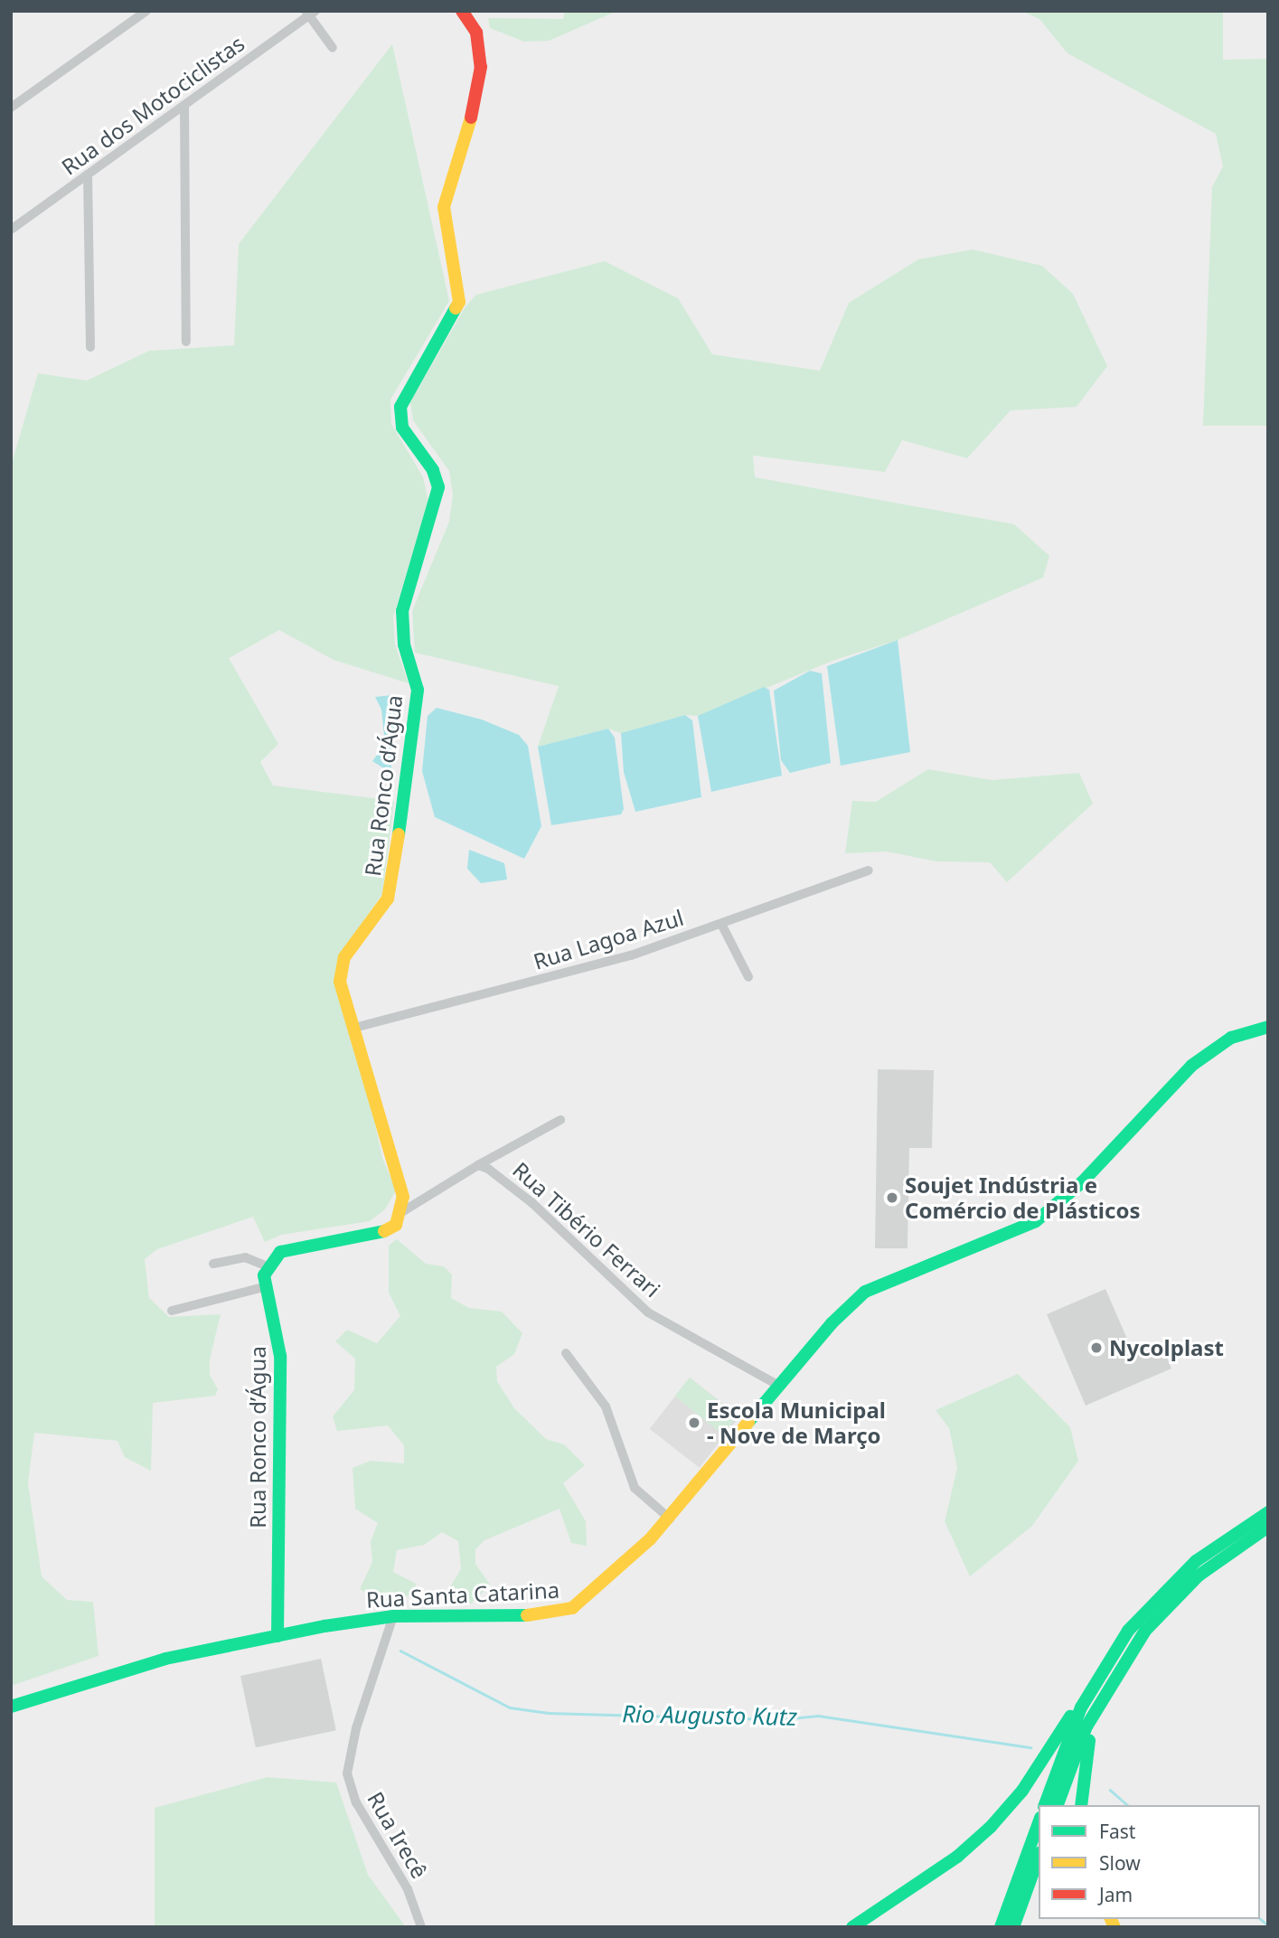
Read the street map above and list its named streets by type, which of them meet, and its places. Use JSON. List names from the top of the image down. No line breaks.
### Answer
{"streets":{"main road":["Rua Ronco d’Água","Rua Santa Catarina"],"street":["Rua dos Motociclistas","Rua Lagoa Azul","Rua Tibério Ferrari","Rua Irecê"]},"crossings":[["Rua Ronco d’Água","Rua Lagoa Azul"],["Rua Ronco d’Água","Rua Tibério Ferrari"],["Rua Ronco d’Água","Rua Santa Catarina"],["Rua Tibério Ferrari","Rua Santa Catarina"],["Rua Santa Catarina","Rua Irecê"]],"water":["Rio Augusto Kutz"],"places":["Soujet Indústria e Comércio de Plásticos","Nycolplast","Escola Municipal - Nove de Março"],"legend":["Fast","Slow","Jam"]}
